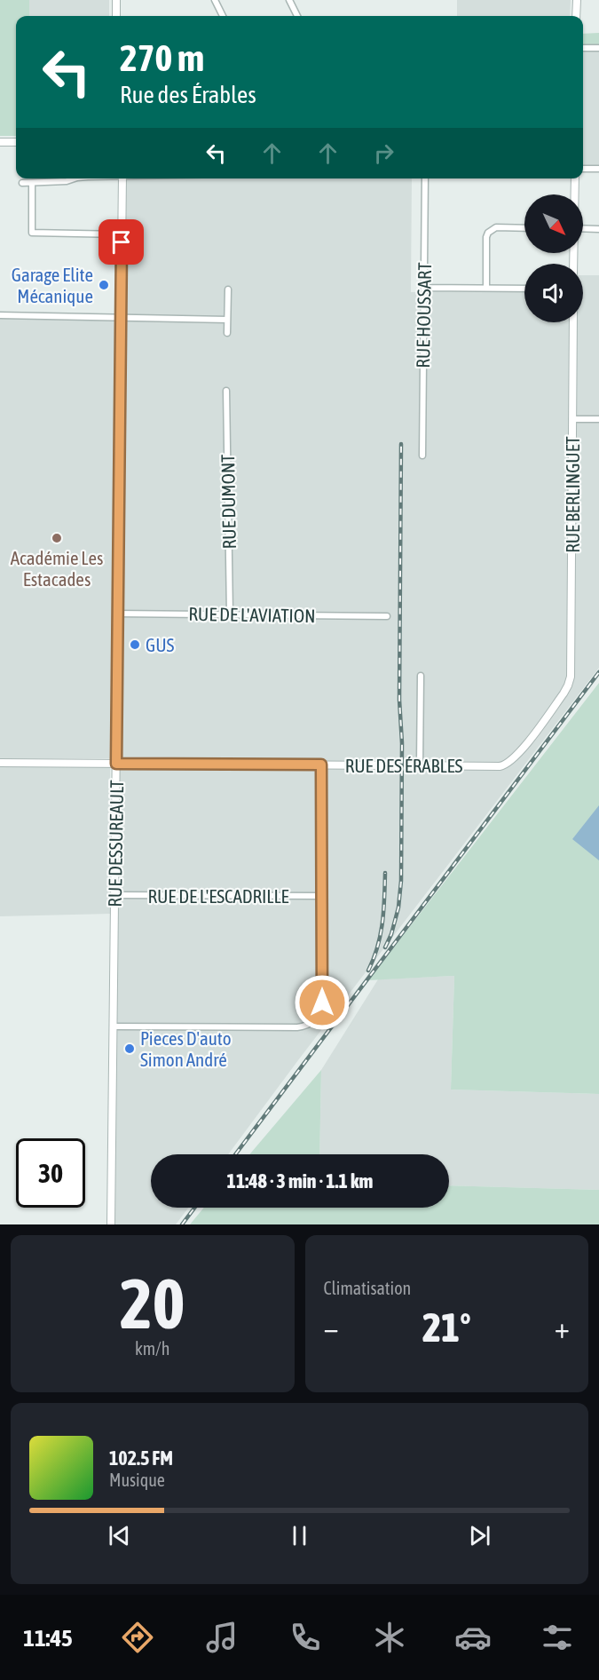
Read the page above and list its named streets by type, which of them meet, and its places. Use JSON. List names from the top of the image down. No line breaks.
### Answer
{"streets":{"street":["RUE HOUSSART","RUE BERLINGUET","RUE DUMONT","RUE DE L'AVIATION","RUE DES ÉRABLES","RUE DESSUREAULT","RUE DE L'ESCADRILLE"]},"crossings":[["RUE BERLINGUET","RUE DES ÉRABLES"],["RUE DUMONT","RUE DE L'AVIATION"],["RUE DE L'AVIATION","RUE DESSUREAULT"],["RUE DES ÉRABLES","RUE DESSUREAULT"],["RUE DESSUREAULT","RUE DE L'ESCADRILLE"]],"places":["Garage Elite Mécanique","Académie Les Estacades","GUS","Pieces D'auto Simon André"],"north":"bottom right","page":{"turn":["270 m","Rue des Érables"],"limit":"30","trip":"11:48 · 3 min · 1.1 km","tile":[["20","km/h"],"Climatisation"],"heat":["−","21°","+"],"song":["102.5 FM","Musique"],"tabs":"11:45"}}
